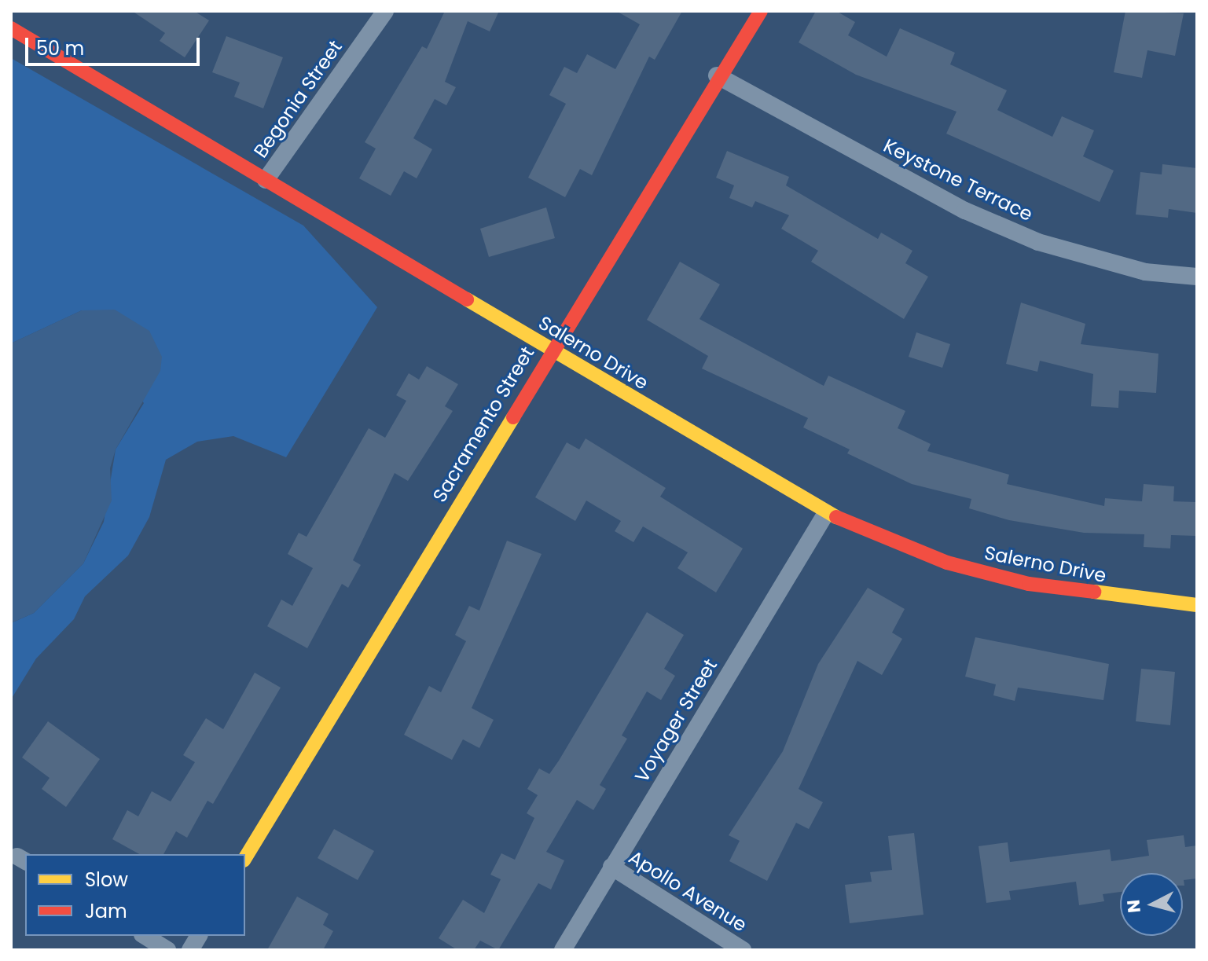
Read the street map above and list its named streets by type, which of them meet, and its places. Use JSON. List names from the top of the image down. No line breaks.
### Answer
{"streets":{"street":["Begonia Street","Keystone Terrace","Salerno Drive","Sacramento Street","Voyager Street","Apollo Avenue"]},"crossings":[["Begonia Street","Salerno Drive"],["Keystone Terrace","Sacramento Street"],["Salerno Drive","Sacramento Street"],["Salerno Drive","Voyager Street"],["Voyager Street","Apollo Avenue"]],"legend":["Slow","Jam"],"scale_bar":"50 m","north":"left"}
